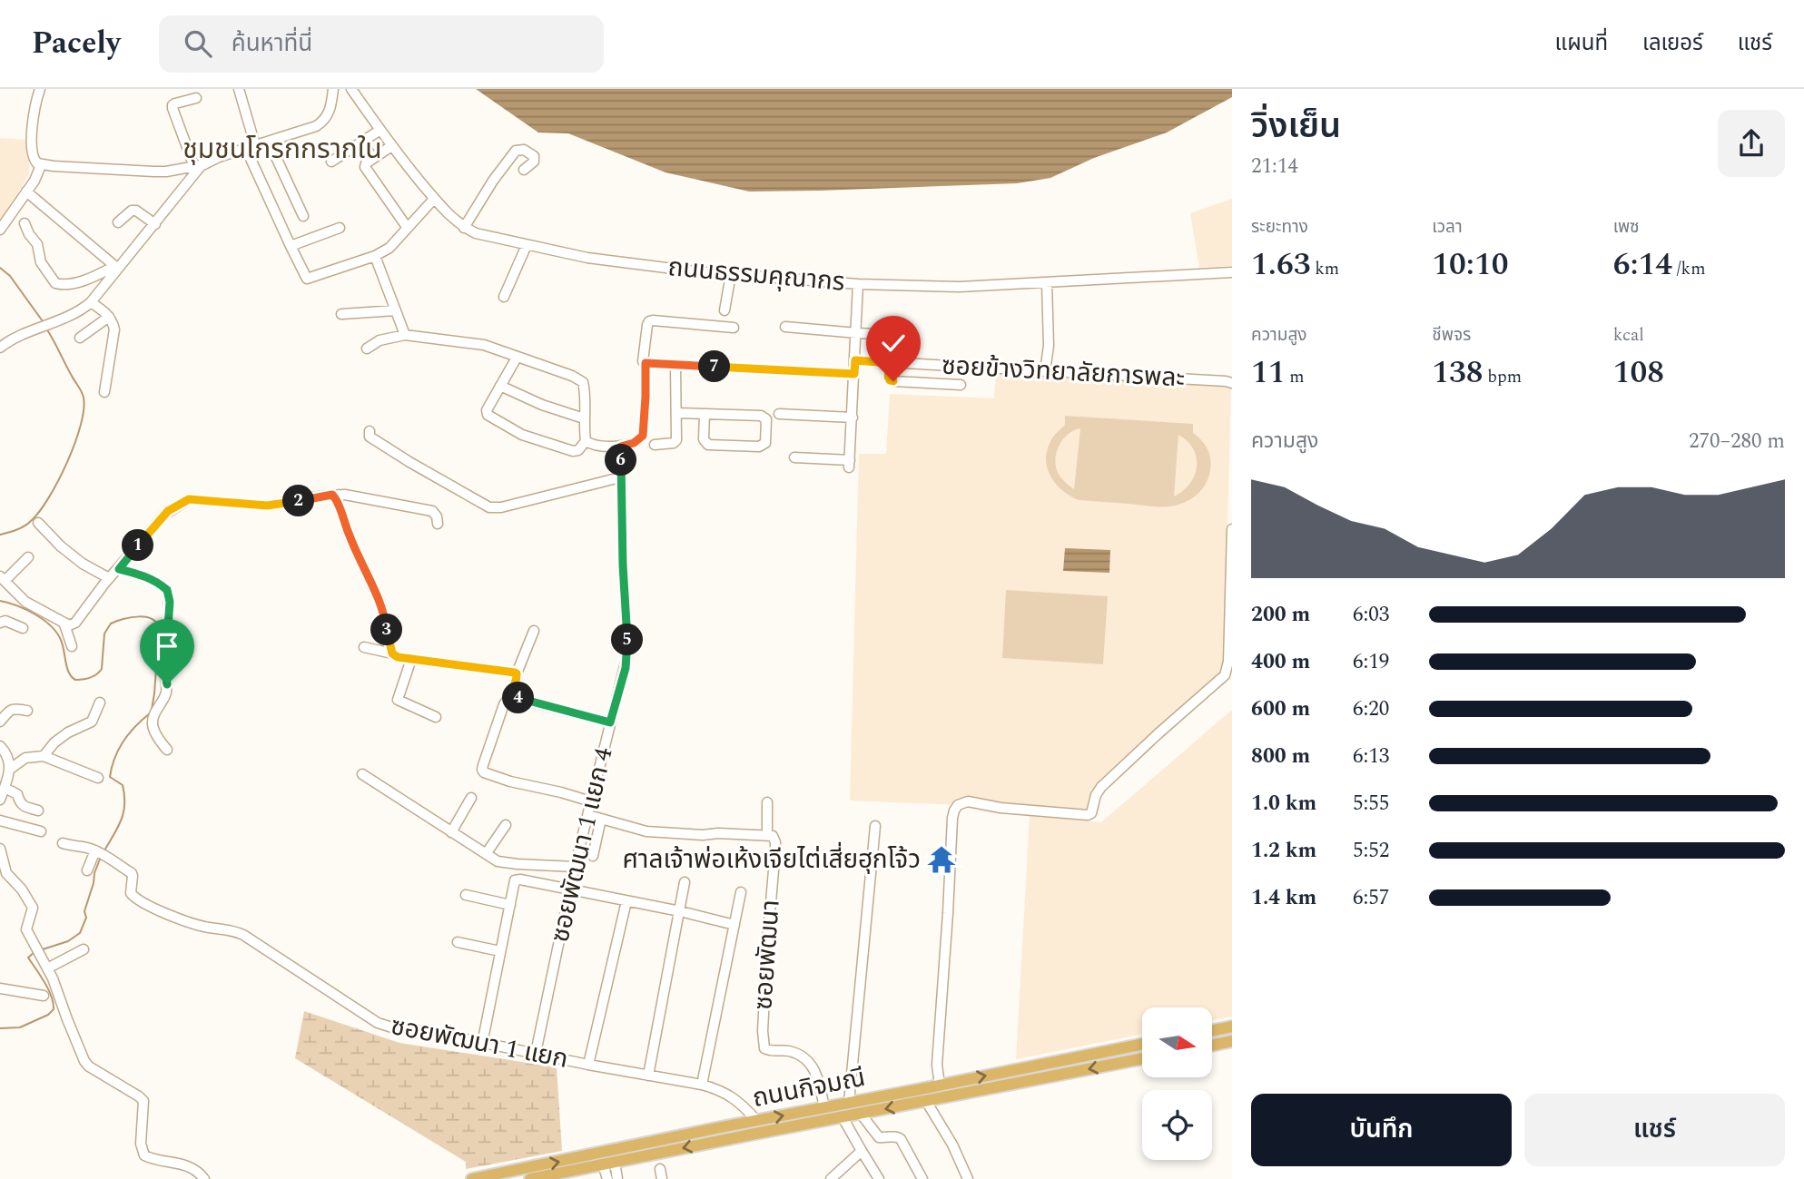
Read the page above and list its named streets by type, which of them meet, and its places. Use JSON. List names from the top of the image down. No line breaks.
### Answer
{"streets":{"main road":["ถนนกิจมณี"],"street":["ถนนธรรมคุณากร","ซอยข้างวิทยาลัยการพละ","ซอยพัฒนา 1 แยก 4","ซอยพัฒนา","ซอยพัฒนา 1 แยก"]},"crossings":[["ซอยพัฒนา 1 แยก 4","ซอยพัฒนา 1 แยก"],["ซอยพัฒนา","ถนนกิจมณี"],["ซอยพัฒนา 1 แยก","ถนนกิจมณี"]],"districts":["ชุมชนโกรกกรากใน"],"places":{"temple":["ศาลเจ้าพ่อเห้งเจียไต่เสี่ยฮุกโจ้ว"]},"north":"right","page":{"header":"Pacely","search":"ค้นหาที่นี่","nav":["แผนที่","เลเยอร์","แชร์"],"heading":["วิ่งเย็น","21:14"],"stats":[["ระยะทาง","1.63 km"],["เวลา","10:10"],["เพซ","6:14 /km"],["ความสูง","11 m"],["ชีพจร","138 bpm"],["kcal","108"]],"pins":["7","6","2","1","3","5","4"],"chart":["ความสูง","270–280 m"],"list":[{"name":"200 m","note":"6:03"},{"name":"400 m","note":"6:19"},{"name":"600 m","note":"6:20"},{"name":"800 m","note":"6:13"},{"name":"1.0 km","note":"5:55"},{"name":"1.2 km","note":"5:52"},{"name":"1.4 km","note":"6:57"}],"buttons":["บันทึก","แชร์"]}}
